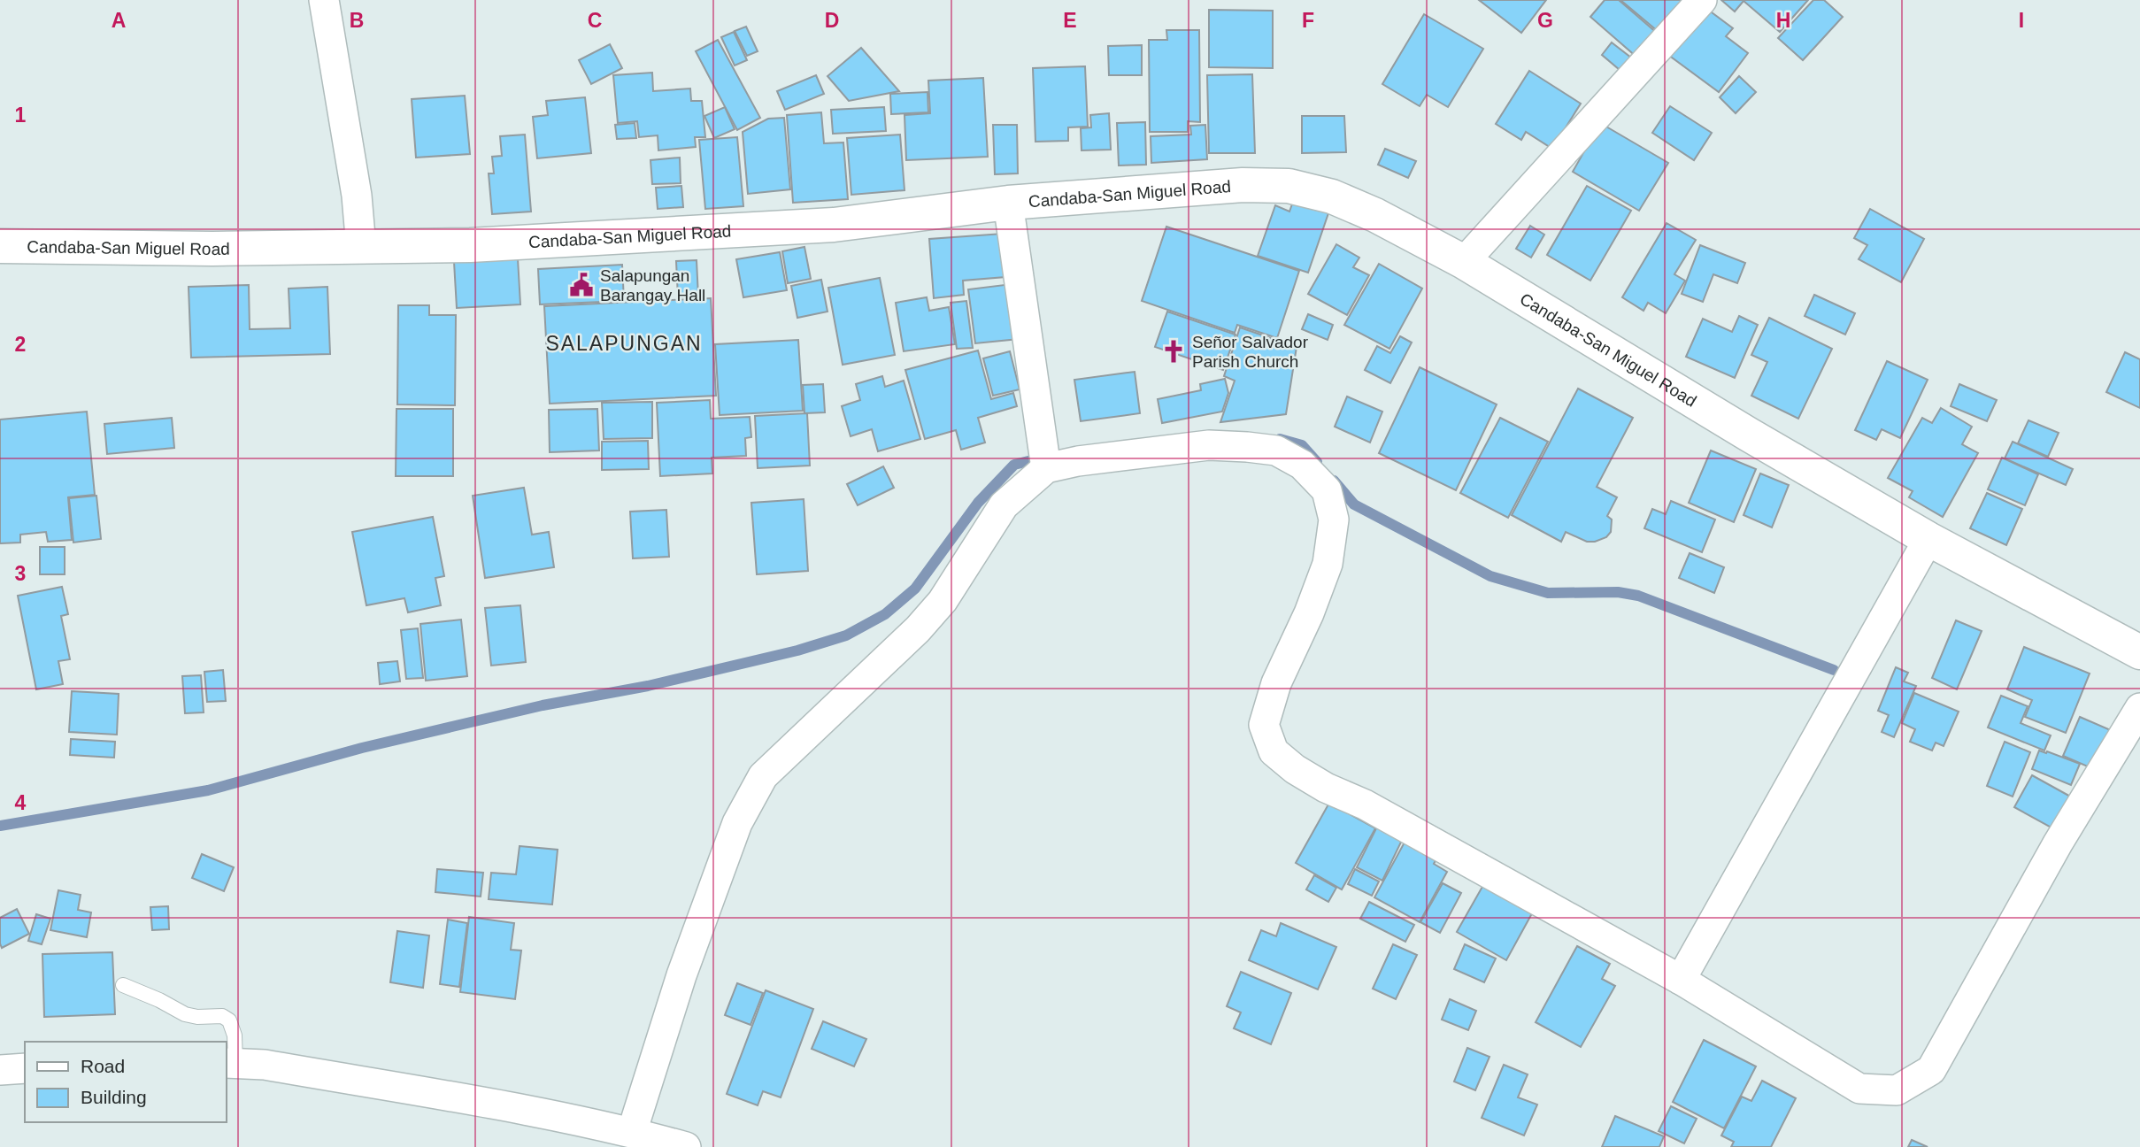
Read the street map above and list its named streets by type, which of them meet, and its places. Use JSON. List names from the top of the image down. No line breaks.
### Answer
{"streets":{"main road":["Candaba-San Miguel Road"]},"districts":["SALAPUNGAN"],"places":{"public building":["Salapungan Barangay Hall"],"church":["Señor Salvador Parish Church"]},"legend":["Road","Building"],"grid":{"columns":["A","B","C","D","E","F","G","H","I"],"rows":["1","2","3","4"]}}
